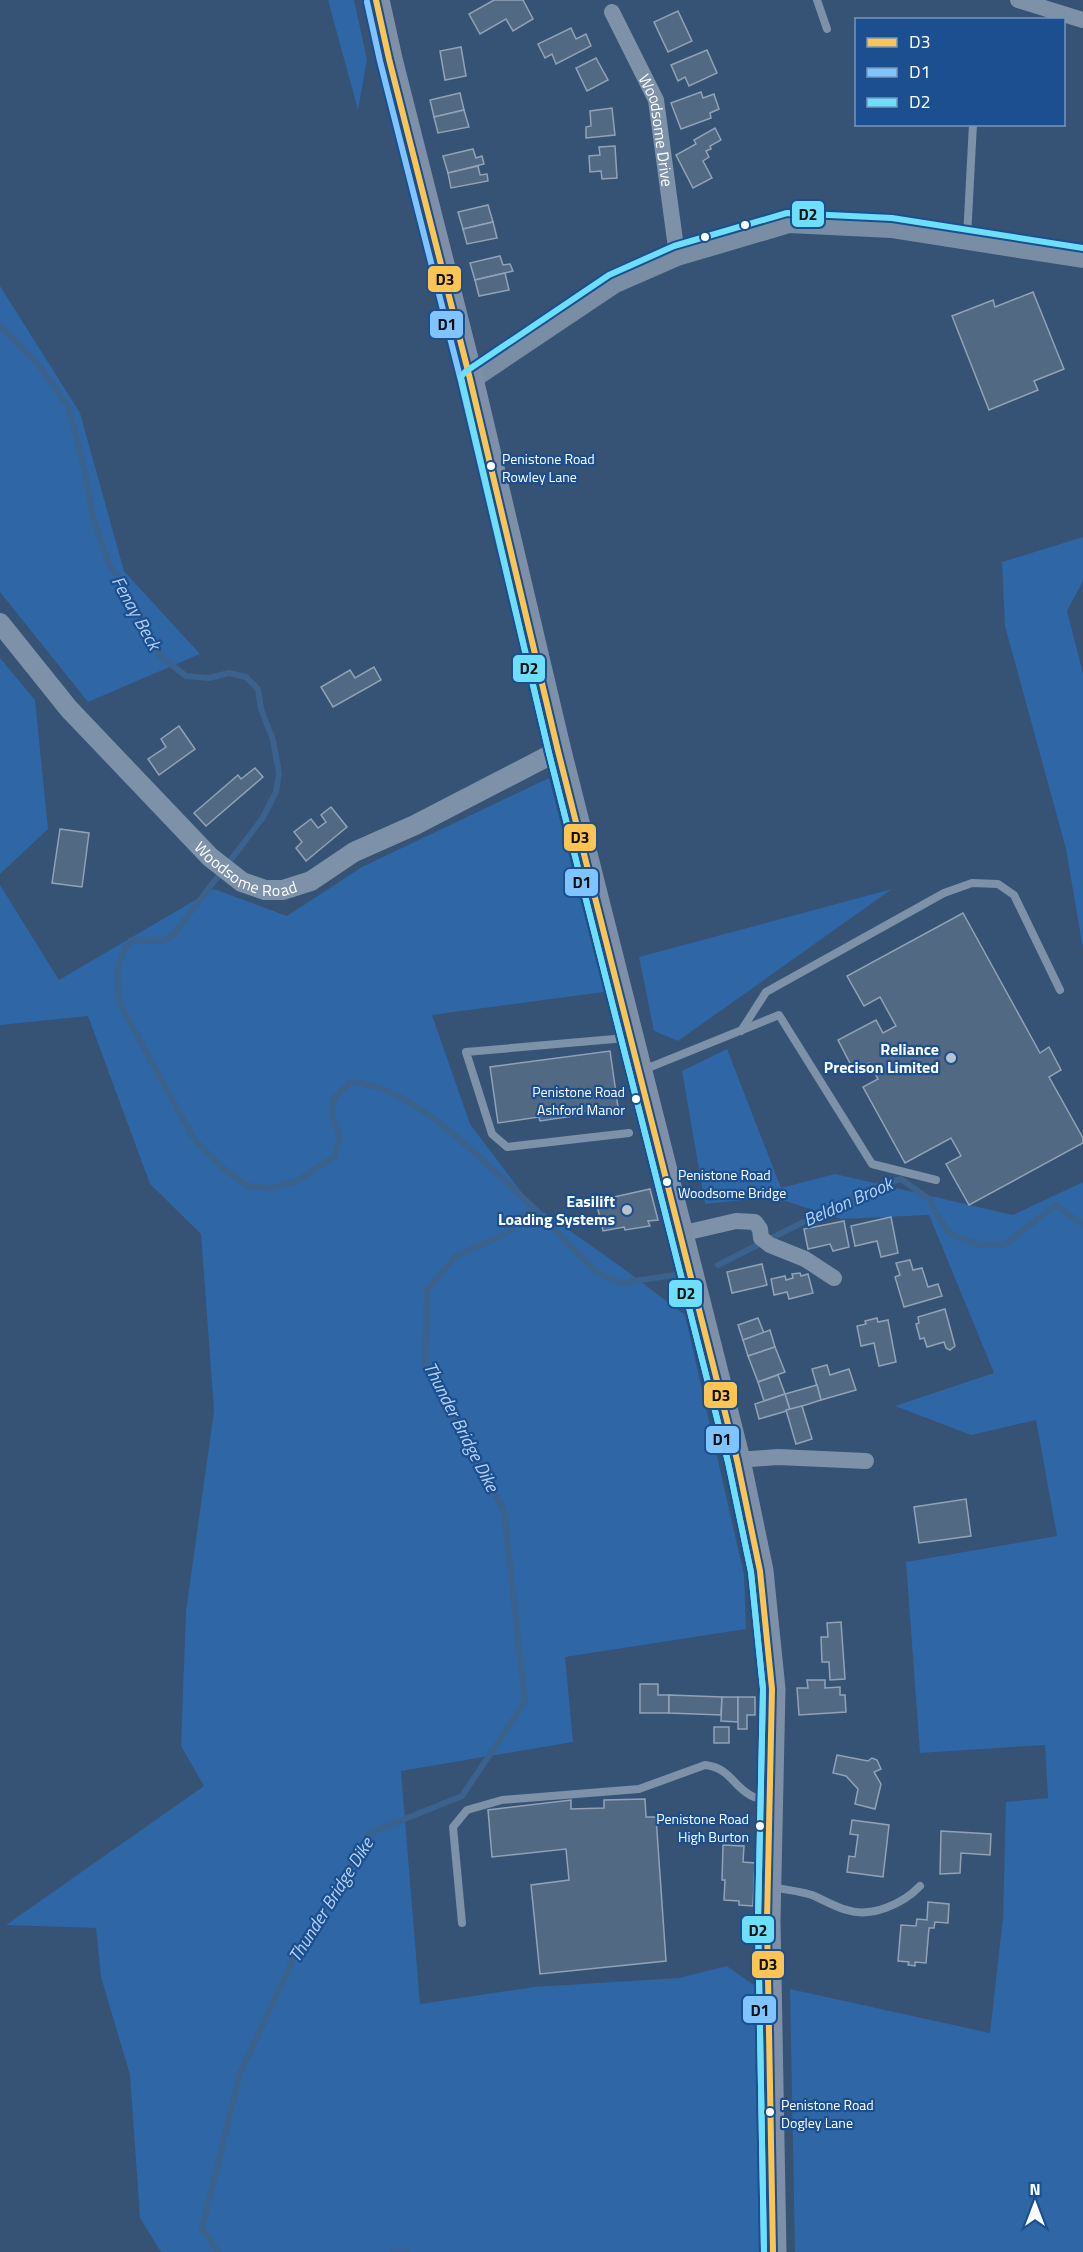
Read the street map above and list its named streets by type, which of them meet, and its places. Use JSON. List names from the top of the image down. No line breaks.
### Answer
{"streets":{"street":["Woodsome Drive","Woodsome Road"]},"water":["Fenay Beck","Beldon Brook","Thunder Bridge Dike"],"places":["Penistone Road Rowley Lane","Reliance Precison Limited","Penistone Road Ashford Manor","Penistone Road Woodsome Bridge","Easilift Loading Systems","Penistone Road High Burton","Penistone Road Dogley Lane"],"lines":["transit line D3","transit line D1","transit line D2"],"legend":["D3","D1","D2"],"north":"top"}
